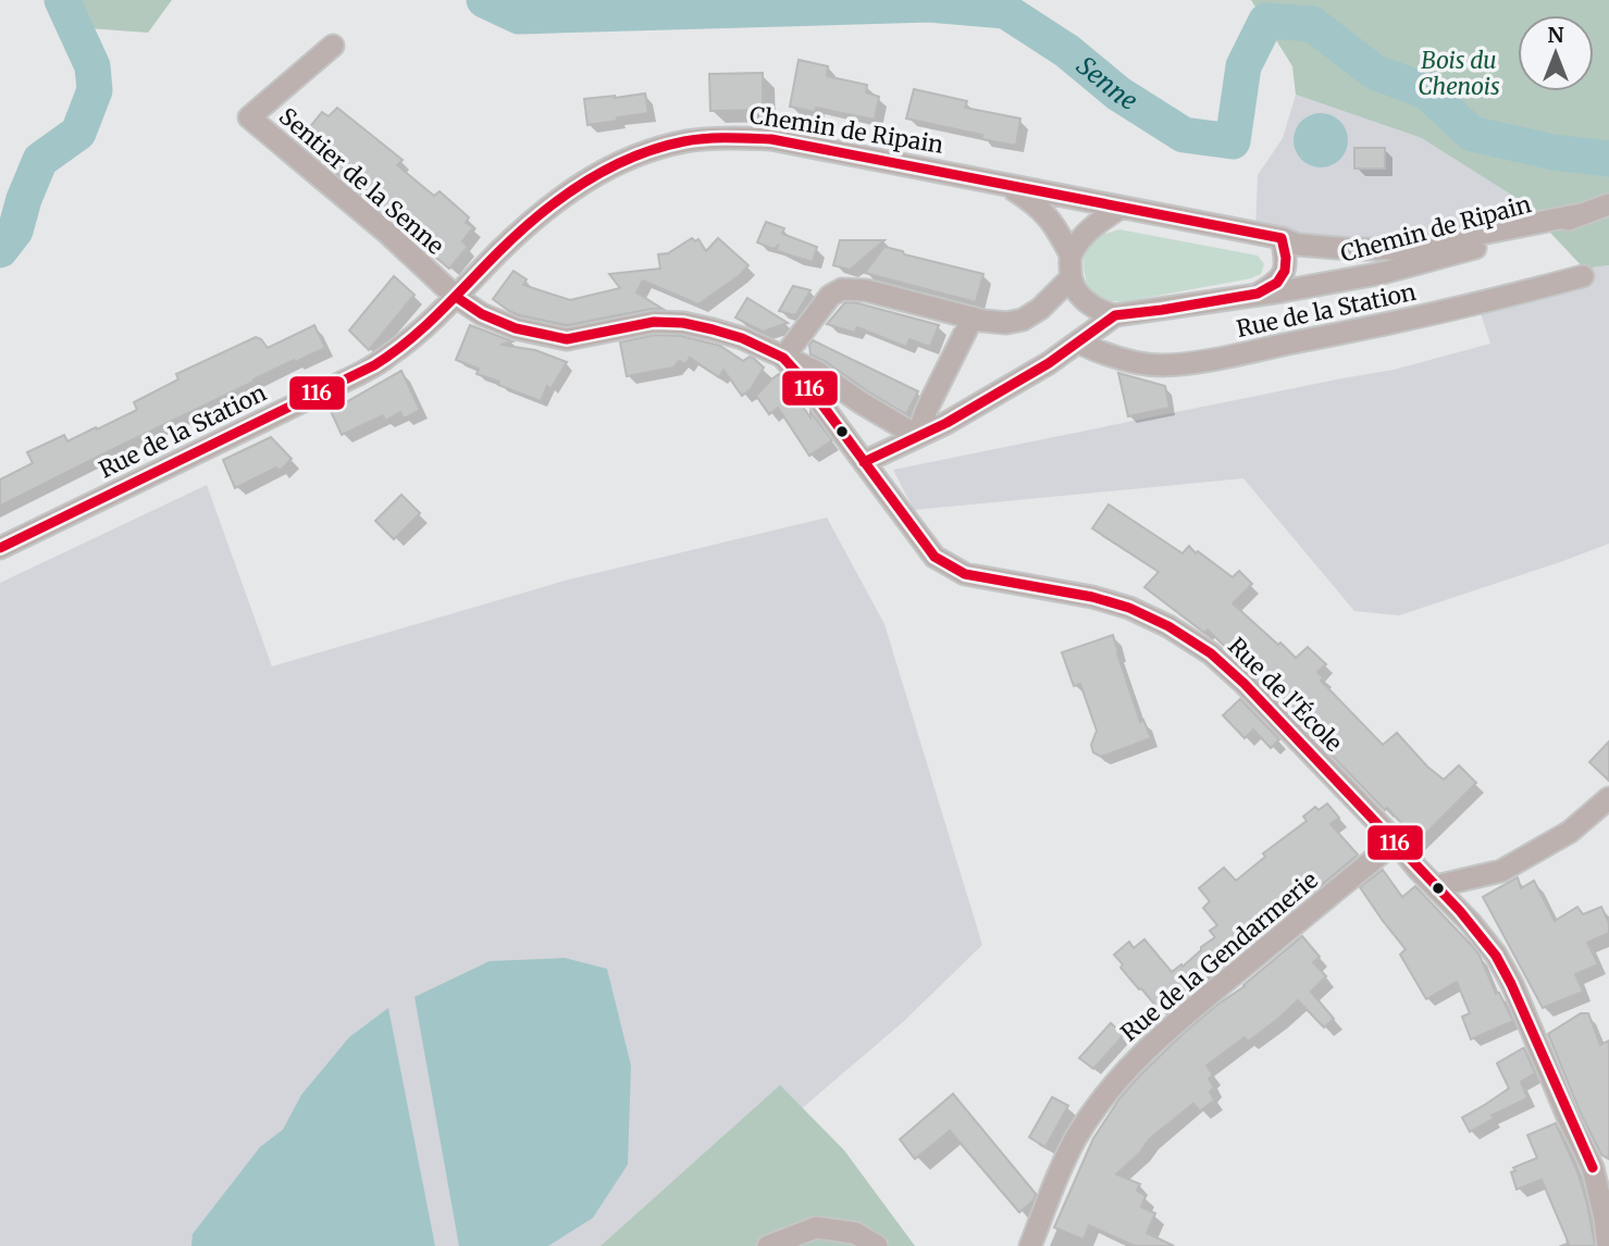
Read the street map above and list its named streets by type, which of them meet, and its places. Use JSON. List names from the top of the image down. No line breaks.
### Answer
{"streets":{"street":["Chemin de Ripain","Sentier de la Senne","Rue de la Station","Rue de l'École","Rue de la Gendarmerie"]},"crossings":[["Chemin de Ripain","Sentier de la Senne"],["Chemin de Ripain","Rue de la Station"],["Sentier de la Senne","Rue de la Station"],["Rue de l'École","Rue de la Gendarmerie"]],"water":["Senne"],"parks":["Bois du Chenois"],"lines":["transit line 116"],"north":"top"}
